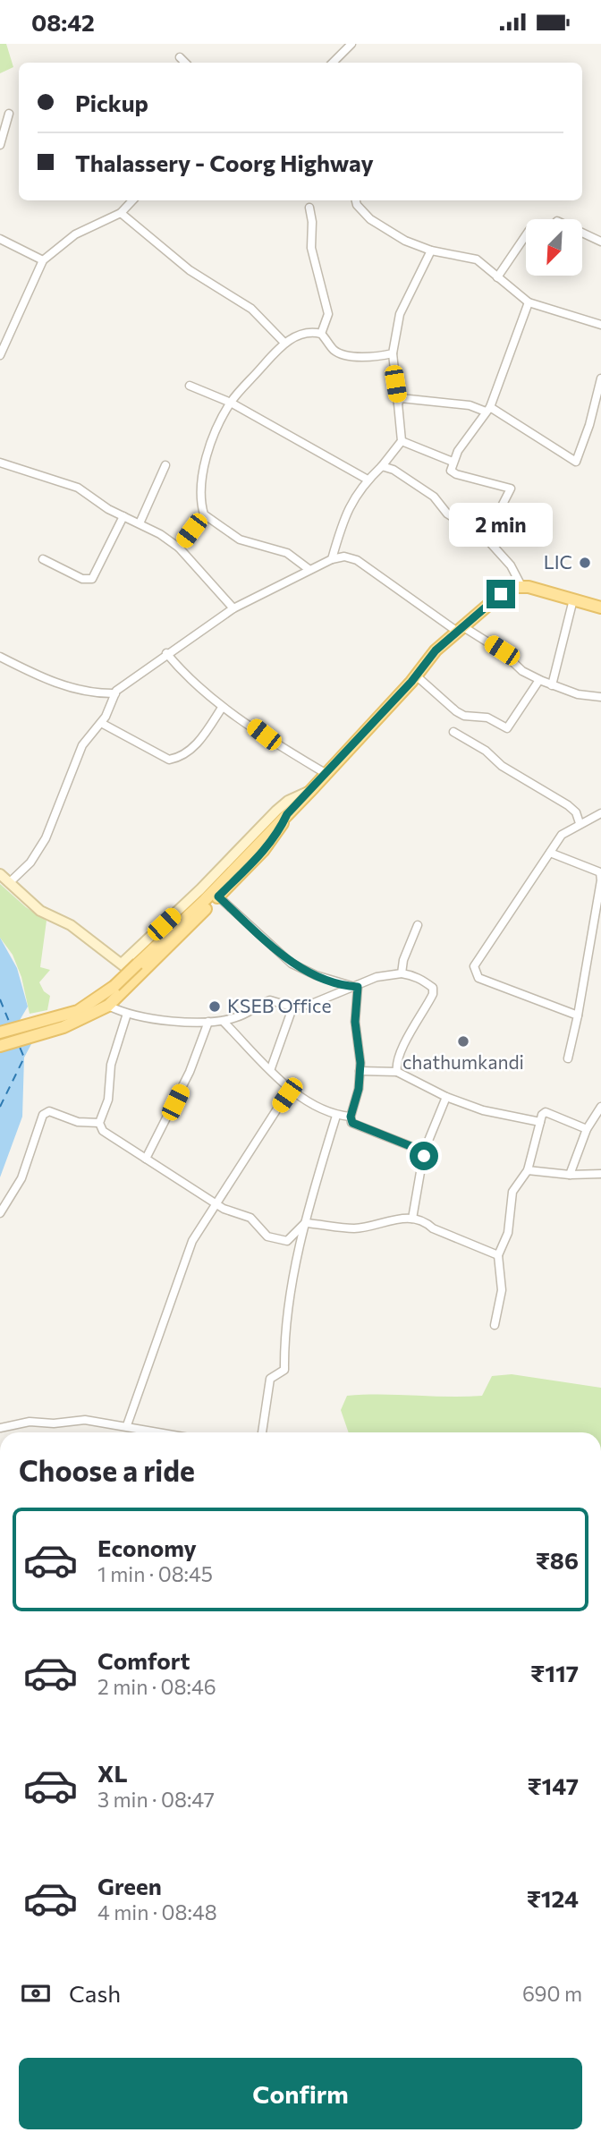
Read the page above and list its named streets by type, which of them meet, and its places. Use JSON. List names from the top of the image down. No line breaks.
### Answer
{"places":["LIC","KSEB Office","chathumkandi"],"north":"bottom left","page":{"status":"08:42","banner":["Pickup","Thalassery - Coorg Highway"],"bubble":"2 min","heading":"Choose a ride","list":[{"name":"Economy","note":"1 min · 08:45","value":"₹86"},{"name":"Comfort","note":"2 min · 08:46","value":"₹117"},{"name":"XL","note":"3 min · 08:47","value":"₹147"},{"name":"Green","note":"4 min · 08:48","value":"₹124"}],"pay":["Cash","690 m"],"buttons":"Confirm"}}
